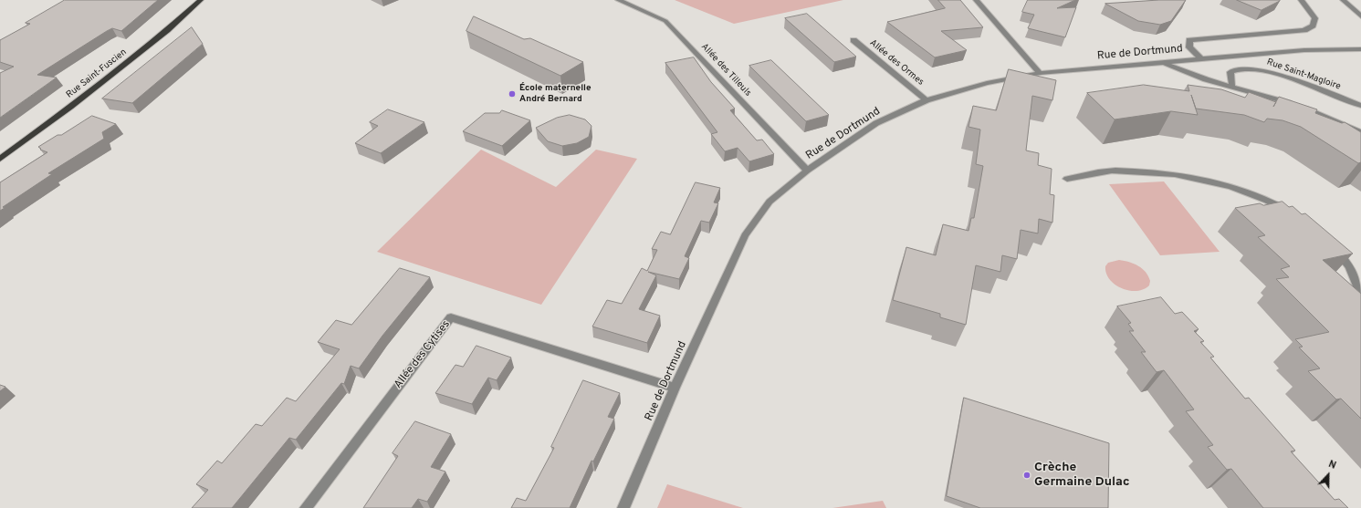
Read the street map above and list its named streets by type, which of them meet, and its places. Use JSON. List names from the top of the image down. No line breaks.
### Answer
{"streets":{"main road":["Rue Saint-Fuscien"],"street":["Rue de Dortmund","Allée des Ormes","Allée des Tilleuls","Rue Saint-Magloire","Allée des Cytises"]},"crossings":[["Rue de Dortmund","Allée des Ormes"],["Rue de Dortmund","Allée des Tilleuls"],["Rue de Dortmund","Allée des Cytises"]],"places":["École maternelle André Bernard","Crèche Germaine Dulac"],"north":"top"}
